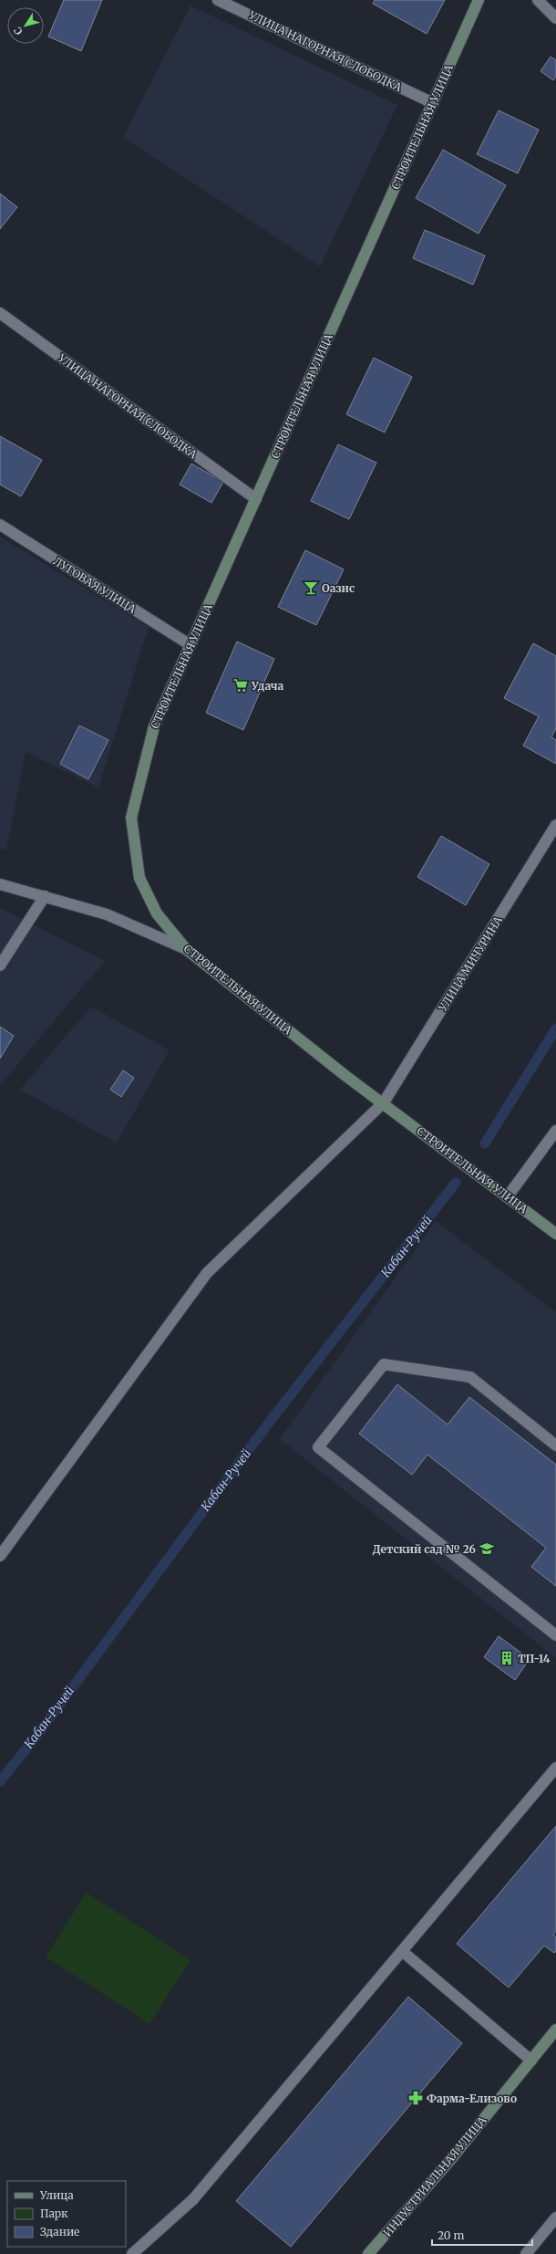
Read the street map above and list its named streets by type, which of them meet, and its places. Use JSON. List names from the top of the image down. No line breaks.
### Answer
{"streets":{"street":["УЛИЦА НАГОРНАЯ СЛОБОДКА","СТРОИТЕЛЬНАЯ УЛИЦА","ЛУГОВАЯ УЛИЦА","УЛИЦА МИЧУРИНА","ИНДУСТРИАЛЬНАЯ УЛИЦА"]},"crossings":[["УЛИЦА НАГОРНАЯ СЛОБОДКА","СТРОИТЕЛЬНАЯ УЛИЦА"],["СТРОИТЕЛЬНАЯ УЛИЦА","ЛУГОВАЯ УЛИЦА"],["СТРОИТЕЛЬНАЯ УЛИЦА","УЛИЦА МИЧУРИНА"]],"water":["Кабан-Ручей"],"places":{"bar":["Оазис"],"supermarket":["Удача"],"school or university":["Детский сад № 26"],"building":["ТП-14"],"pharmacy":["Фарма-Елизово"]},"legend":["Улица","Парк","Здание"],"scale_bar":"20 m","north":"bottom left"}
